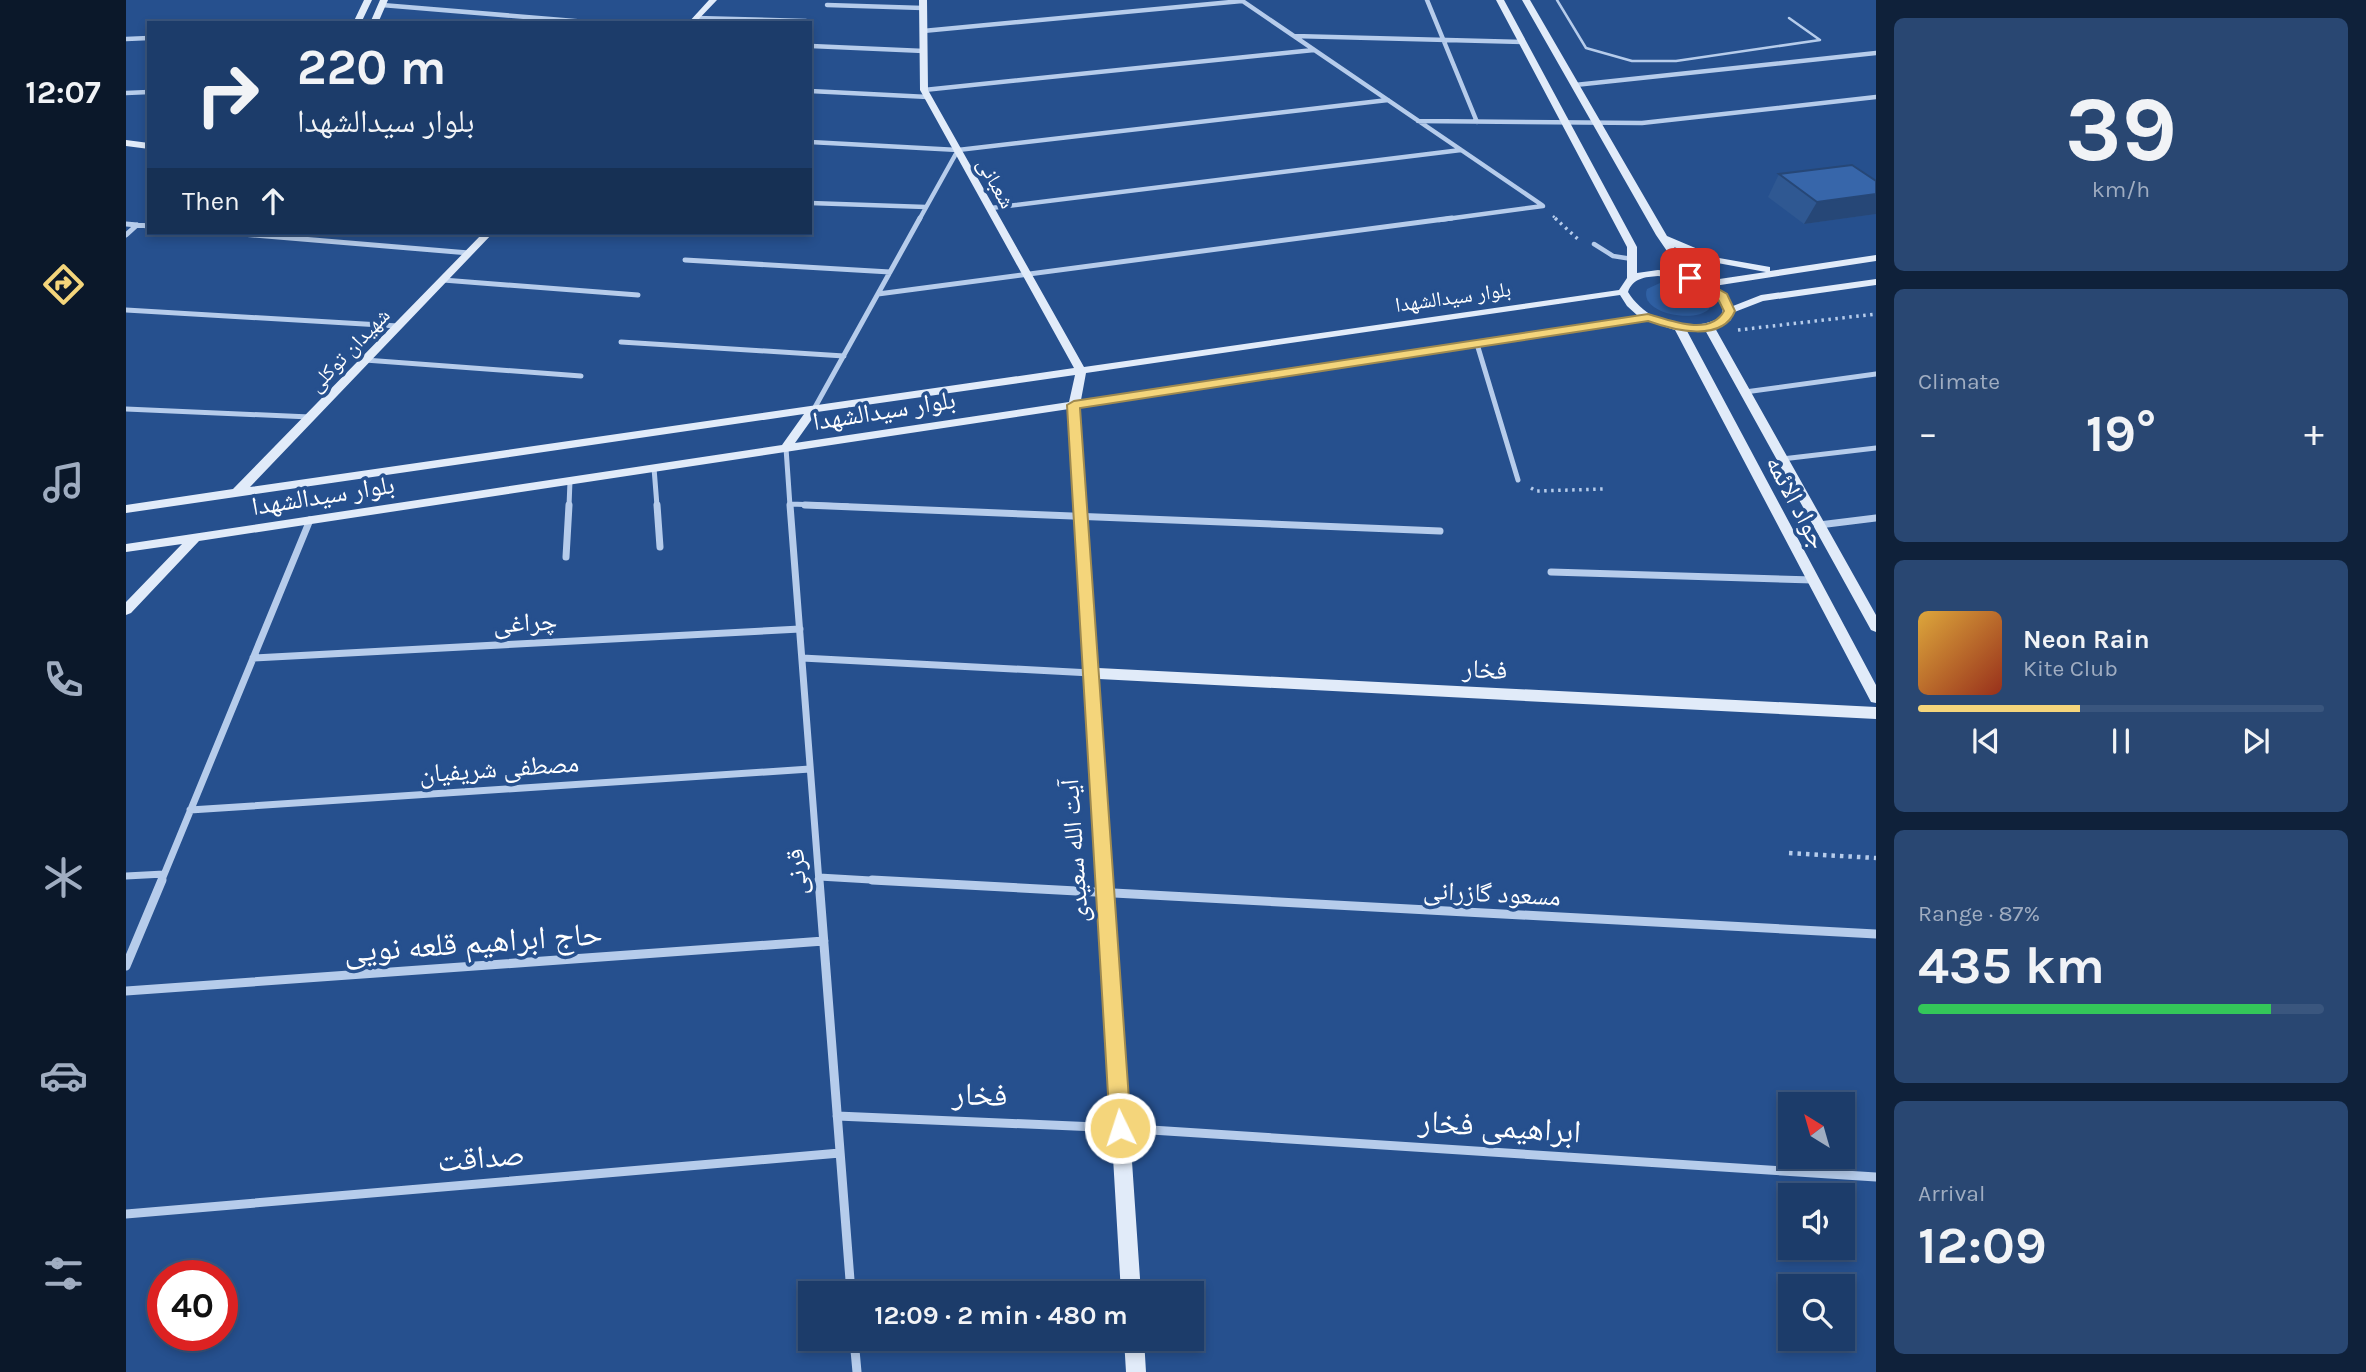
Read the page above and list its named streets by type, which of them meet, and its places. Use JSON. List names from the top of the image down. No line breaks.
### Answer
{"streets":{"main road":["شعبانی","بلوار سیدالشهدا","شهیدان توکلی","جواد الائمه","فخار","آیت الله سعیدی"],"street":["چراغی","مصطفی شریفیان","قرنی","مسعود گازرانی","حاج ابراهیم قلعه نویی","ابراهیمی فخار","صداقت"]},"crossings":[["شعبانی","بلوار سیدالشهدا"],["شعبانی","آیت الله سعیدی"],["بلوار سیدالشهدا","شهیدان توکلی"],["بلوار سیدالشهدا","آیت الله سعیدی"],["بلوار سیدالشهدا","قرنی"],["چراغی","قرنی"],["فخار","آیت الله سعیدی"],["فخار","قرنی"],["فخار","ابراهیمی فخار"],["مصطفی شریفیان","قرنی"],["آیت الله سعیدی","مسعود گازرانی"],["آیت الله سعیدی","ابراهیمی فخار"],["قرنی","مسعود گازرانی"],["قرنی","حاج ابراهیم قلعه نویی"],["قرنی","صداقت"]],"north":"top left","page":{"tabs":"12:07","tile":[["39","km/h"],"Climate",["Range · 87%","435 km"],["Arrival","12:09"]],"turn":["220 m","بلوار سیدالشهدا"],"then":"Then","heat":["−","19°","+"],"song":["Neon Rain","Kite Club"],"limit":"40","trip":"12:09 · 2 min · 480 m"}}
